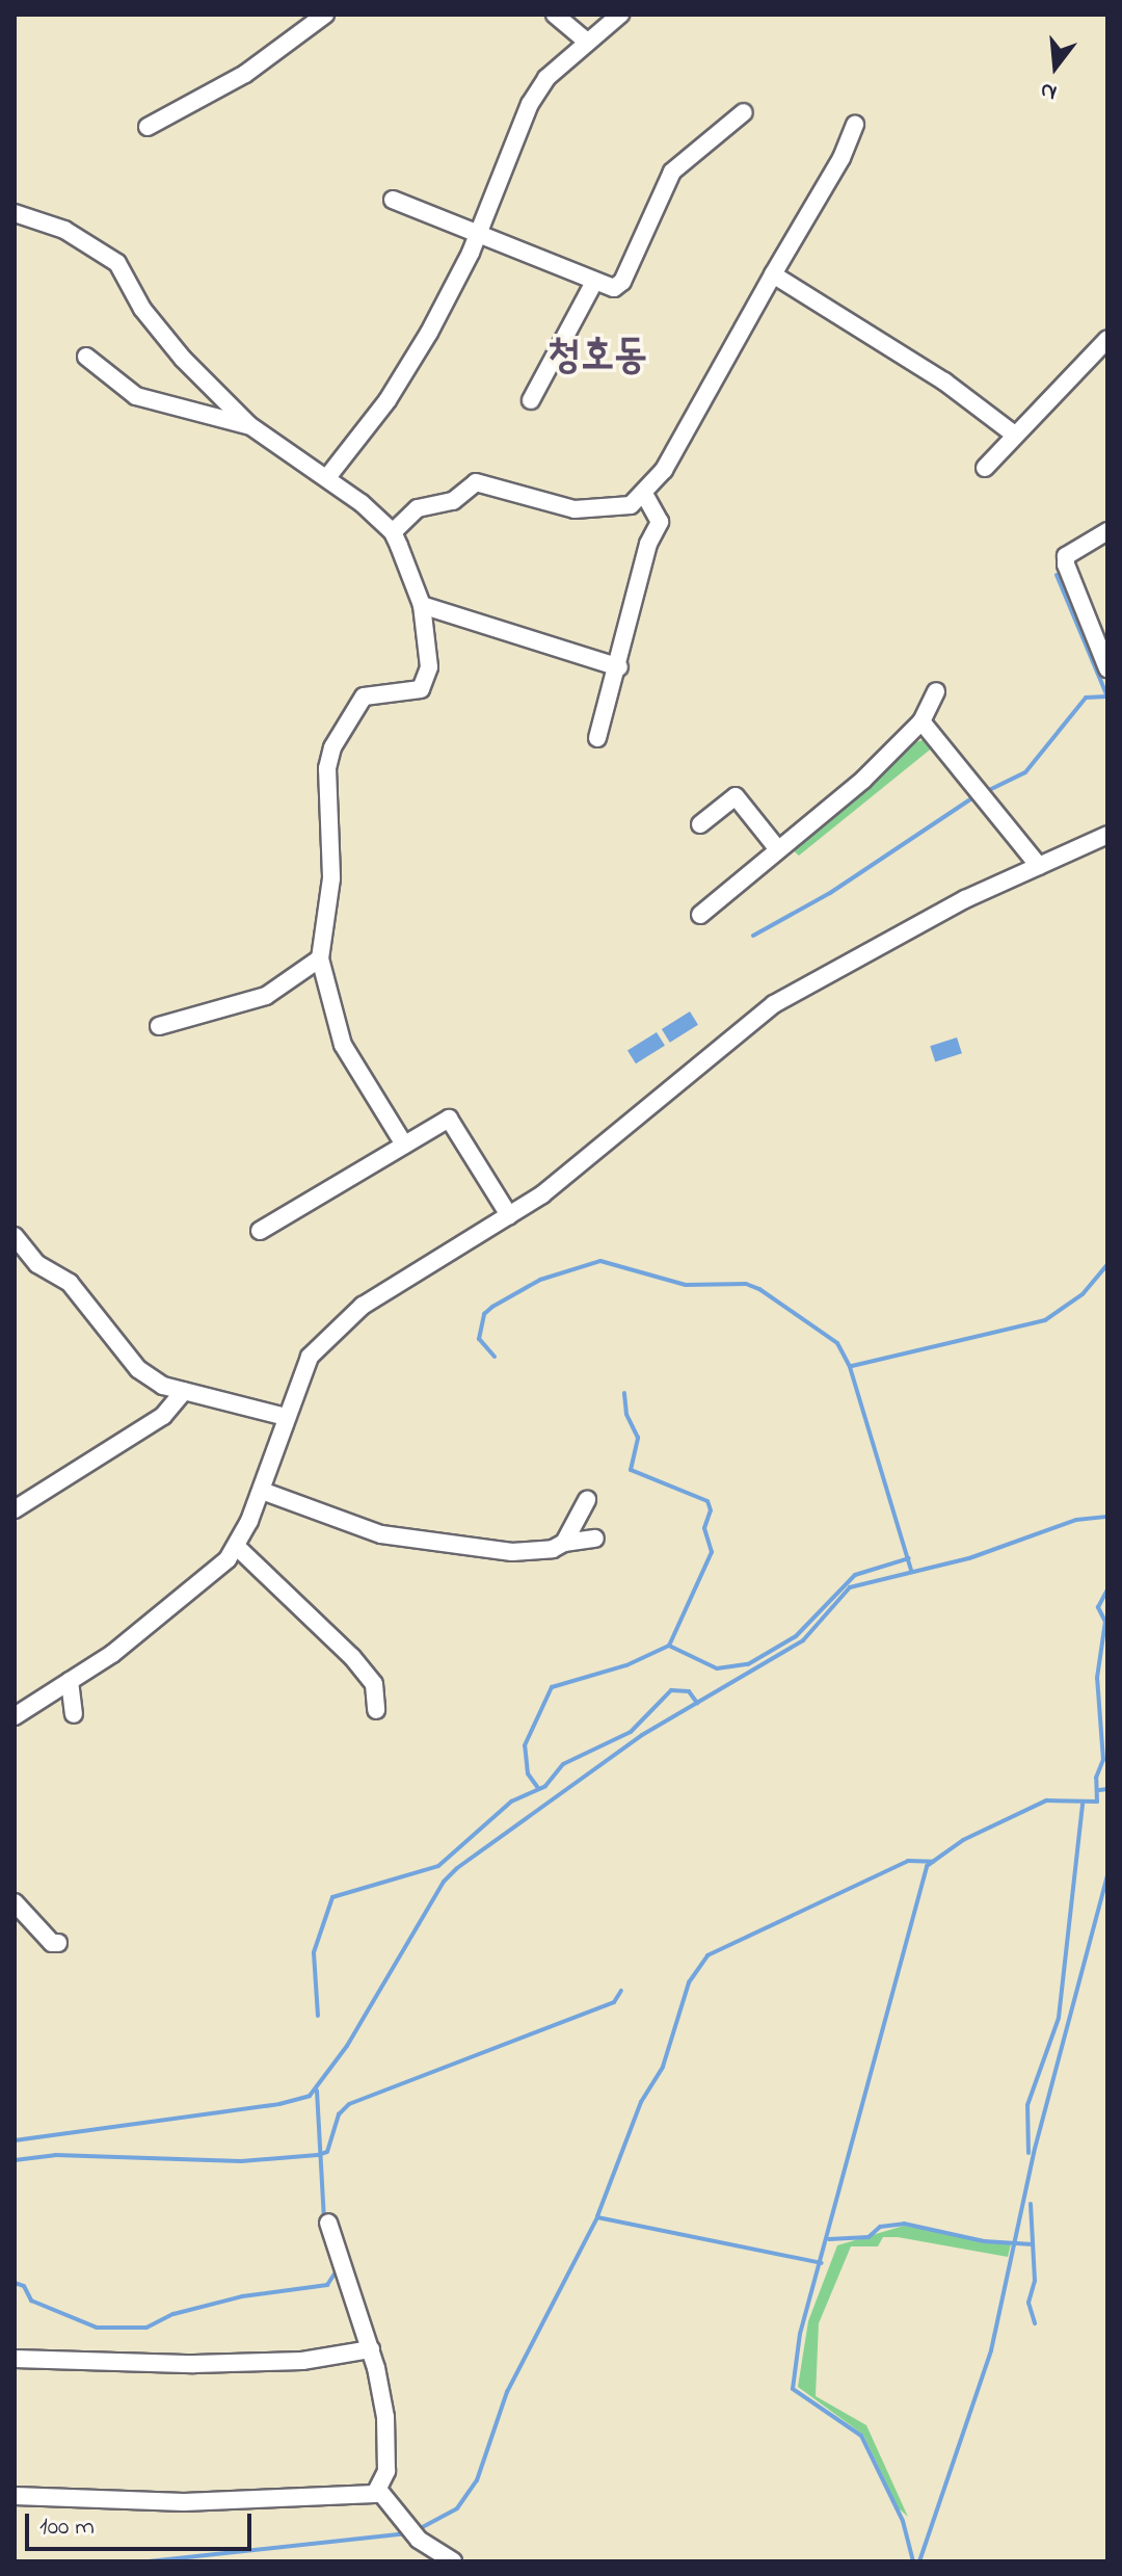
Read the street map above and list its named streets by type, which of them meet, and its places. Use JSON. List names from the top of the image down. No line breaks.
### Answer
{"districts":["청호동"],"scale_bar":"100 m","north":"bottom"}
